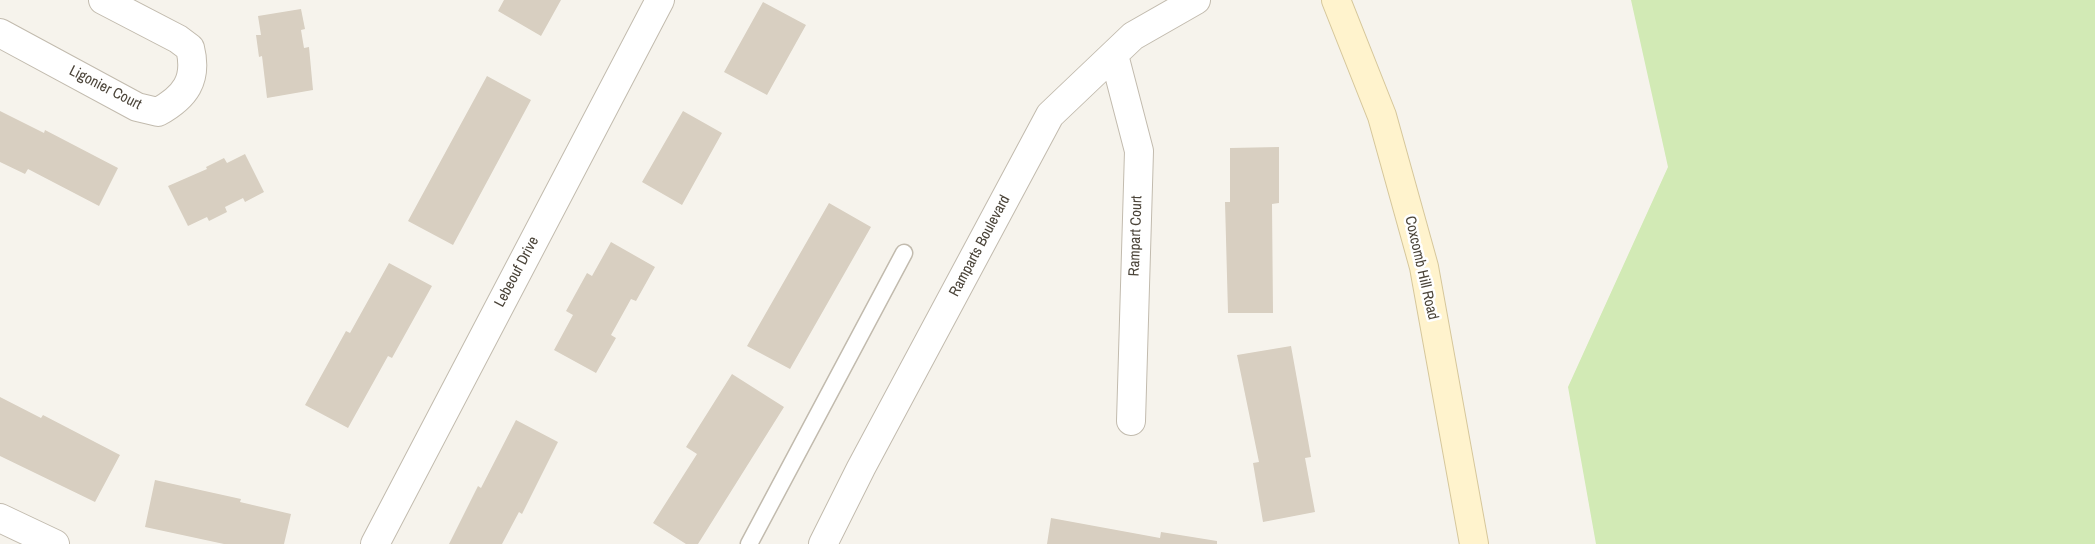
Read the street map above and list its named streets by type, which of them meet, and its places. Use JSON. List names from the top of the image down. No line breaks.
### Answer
{"streets":{"main road":["Coxcomb Hill Road"],"street":["Ligonier Court","Rampart Court","Ramparts Boulevard","Lebeouf Drive"]},"crossings":[["Rampart Court","Ramparts Boulevard"]]}
